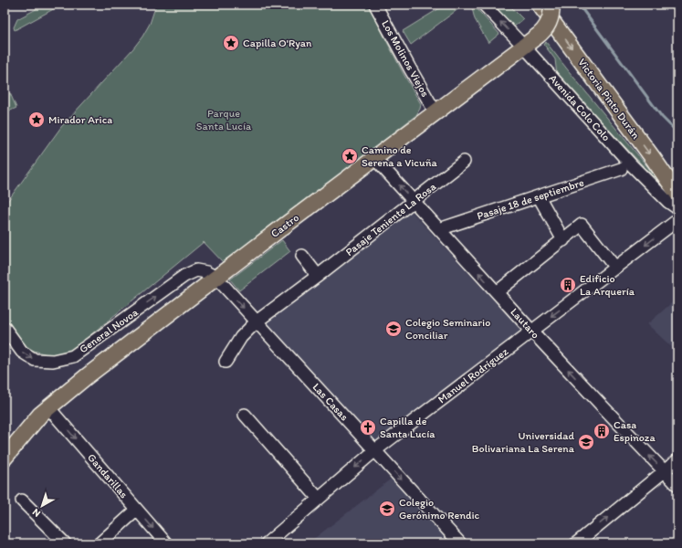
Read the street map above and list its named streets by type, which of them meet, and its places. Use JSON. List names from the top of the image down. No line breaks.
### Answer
{"streets":{"main road":["Victoria Pinto Durán","Castro"],"street":["Los Molinos Viejos","Avenida Colo Colo","Pasaje 18 de septiembre","Pasaje Teniente La Rosa","Lautaro","General Novoa","Manuel Rodríguez","Las Casas","Gandarillas"]},"crossings":[["Los Molinos Viejos","Castro"],["Avenida Colo Colo","Castro"],["Pasaje 18 de septiembre","Lautaro"],["Pasaje Teniente La Rosa","Lautaro"],["Pasaje Teniente La Rosa","Las Casas"],["Castro","Lautaro"],["Castro","General Novoa"],["Castro","Las Casas"],["Castro","Gandarillas"],["Lautaro","Manuel Rodríguez"],["General Novoa","Las Casas"],["Manuel Rodríguez","Las Casas"]],"one_way":["Victoria Pinto Durán","Lautaro","General Novoa","Las Casas"],"parks":["Parque Santa Lucía"],"places":{"place":["Capilla O'Ryan","Mirador Arica","Camino de Serena a Vicuña"],"building":["Edificio La Arquería","Casa Espinoza"],"school or university":["Colegio Seminario Conciliar","Universidad Bolivariana La Serena","Colegio Gerónimo Rendic"],"church":["Capilla de Santa Lucía"]},"north":"bottom left"}
